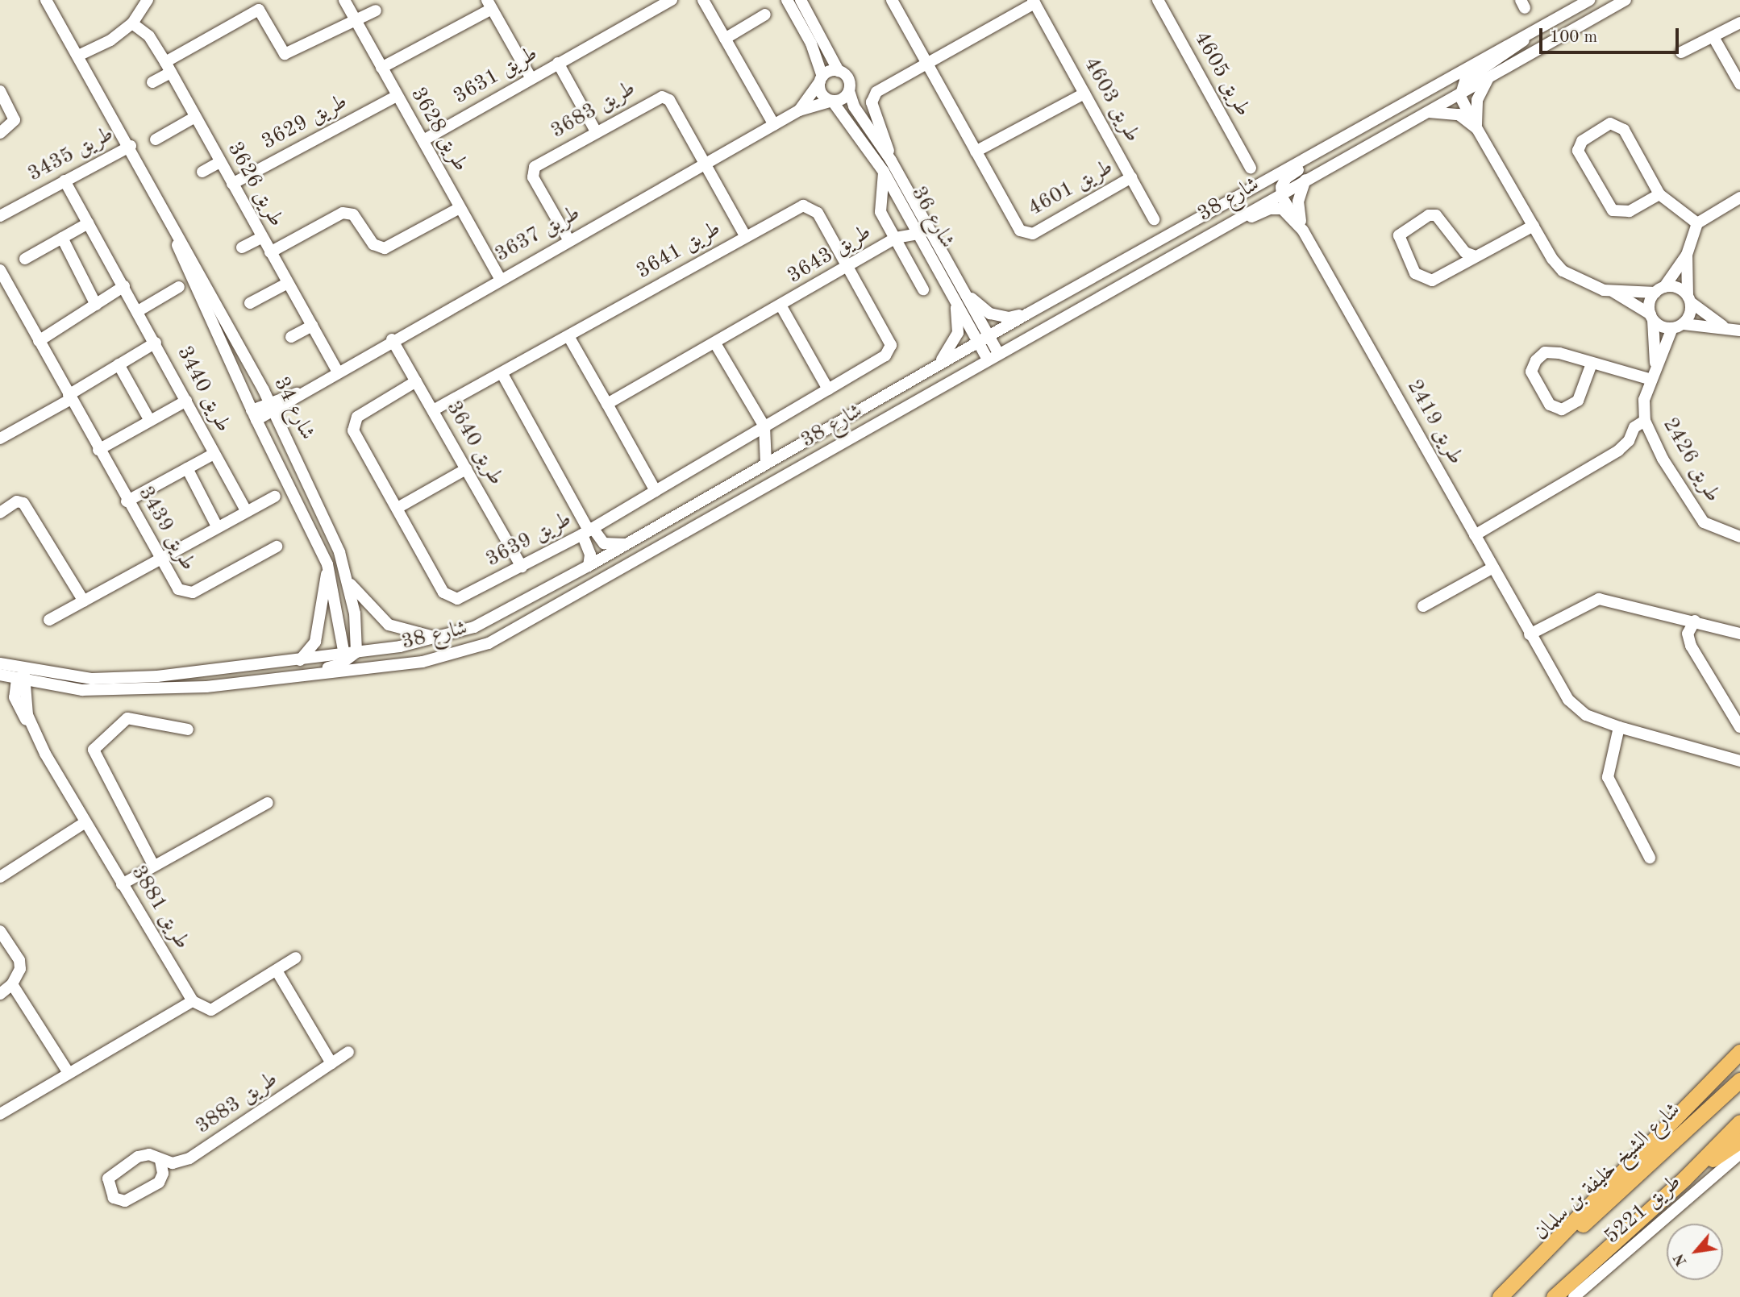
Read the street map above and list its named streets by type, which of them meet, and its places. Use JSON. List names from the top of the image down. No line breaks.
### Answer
{"streets":{"highway":["شارع الشيخ خليفة بن سلمان"],"street":["طريق 4605","طريق 3631","طريق 4603","طريق 3683","طريق 3629","طريق 3628","طريق 3435","طريق 3626","طريق 4601","شارع 38","شارع 36","طريق 3637","طريق 3641","طريق 3643","طريق 3440","شارع 34","طريق 2419","طريق 3640","طريق 2426","طريق 3439","طريق 3639","طريق 3881","طريق 3883","طريق 5221"]},"crossings":[["طريق 3631","طريق 3683"],["طريق 3631","طريق 3628"],["طريق 4603","طريق 4601"],["طريق 3683","طريق 3637"],["طريق 3683","طريق 3641"],["طريق 3629","طريق 3628"],["طريق 3629","طريق 3626"],["طريق 3628","طريق 3637"],["طريق 3435","طريق 3440"],["طريق 3435","شارع 34"],["طريق 3626","طريق 3637"],["شارع 38","شارع 36"],["شارع 38","شارع 34"],["شارع 38","طريق 2419"],["شارع 38","طريق 3881"],["شارع 36","طريق 3637"],["شارع 36","طريق 3643"],["طريق 3637","شارع 34"],["طريق 3637","طريق 3640"],["طريق 3641","طريق 3643"],["طريق 3641","طريق 3640"],["طريق 3641","طريق 3639"],["طريق 3640","طريق 3639"]],"scale_bar":"100 m","north":"bottom left"}
